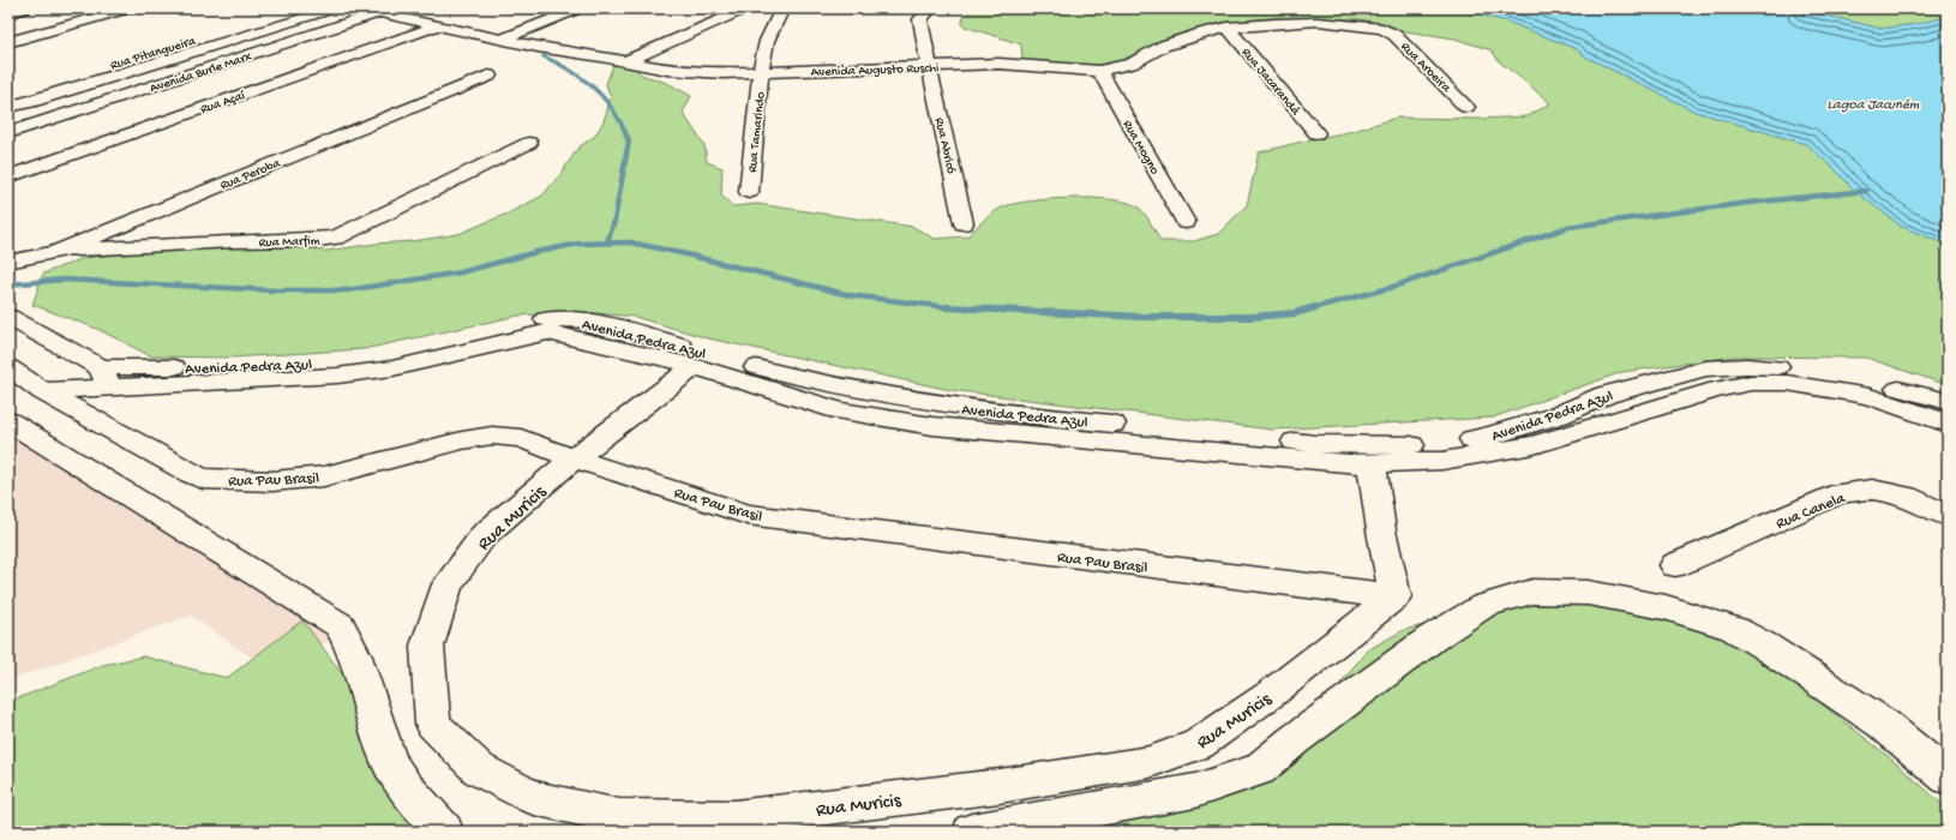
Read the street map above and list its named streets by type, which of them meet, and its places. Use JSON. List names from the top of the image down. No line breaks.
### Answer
{"streets":{"street":["Rua Pitangueira","Rua Aroeira","Avenida Augusto Ruschi","Avenida Burle Marx","Rua Jacarandá","Rua Açaí","Rua Tamarindo","Rua Abricó","Rua Mogno","Rua Peroba","Rua Marfim","Avenida Pedra Azul","Rua Pau Brasil","Rua Canela","Rua Muricis"]},"crossings":[["Rua Aroeira","Avenida Augusto Ruschi"],["Avenida Augusto Ruschi","Avenida Burle Marx"],["Avenida Augusto Ruschi","Rua Jacarandá"],["Avenida Augusto Ruschi","Rua Açaí"],["Avenida Augusto Ruschi","Rua Tamarindo"],["Avenida Augusto Ruschi","Rua Abricó"],["Avenida Augusto Ruschi","Rua Mogno"],["Rua Peroba","Rua Marfim"],["Avenida Pedra Azul","Rua Pau Brasil"],["Avenida Pedra Azul","Rua Muricis"],["Rua Pau Brasil","Rua Muricis"]],"water":["Lagoa Jacuném"]}
